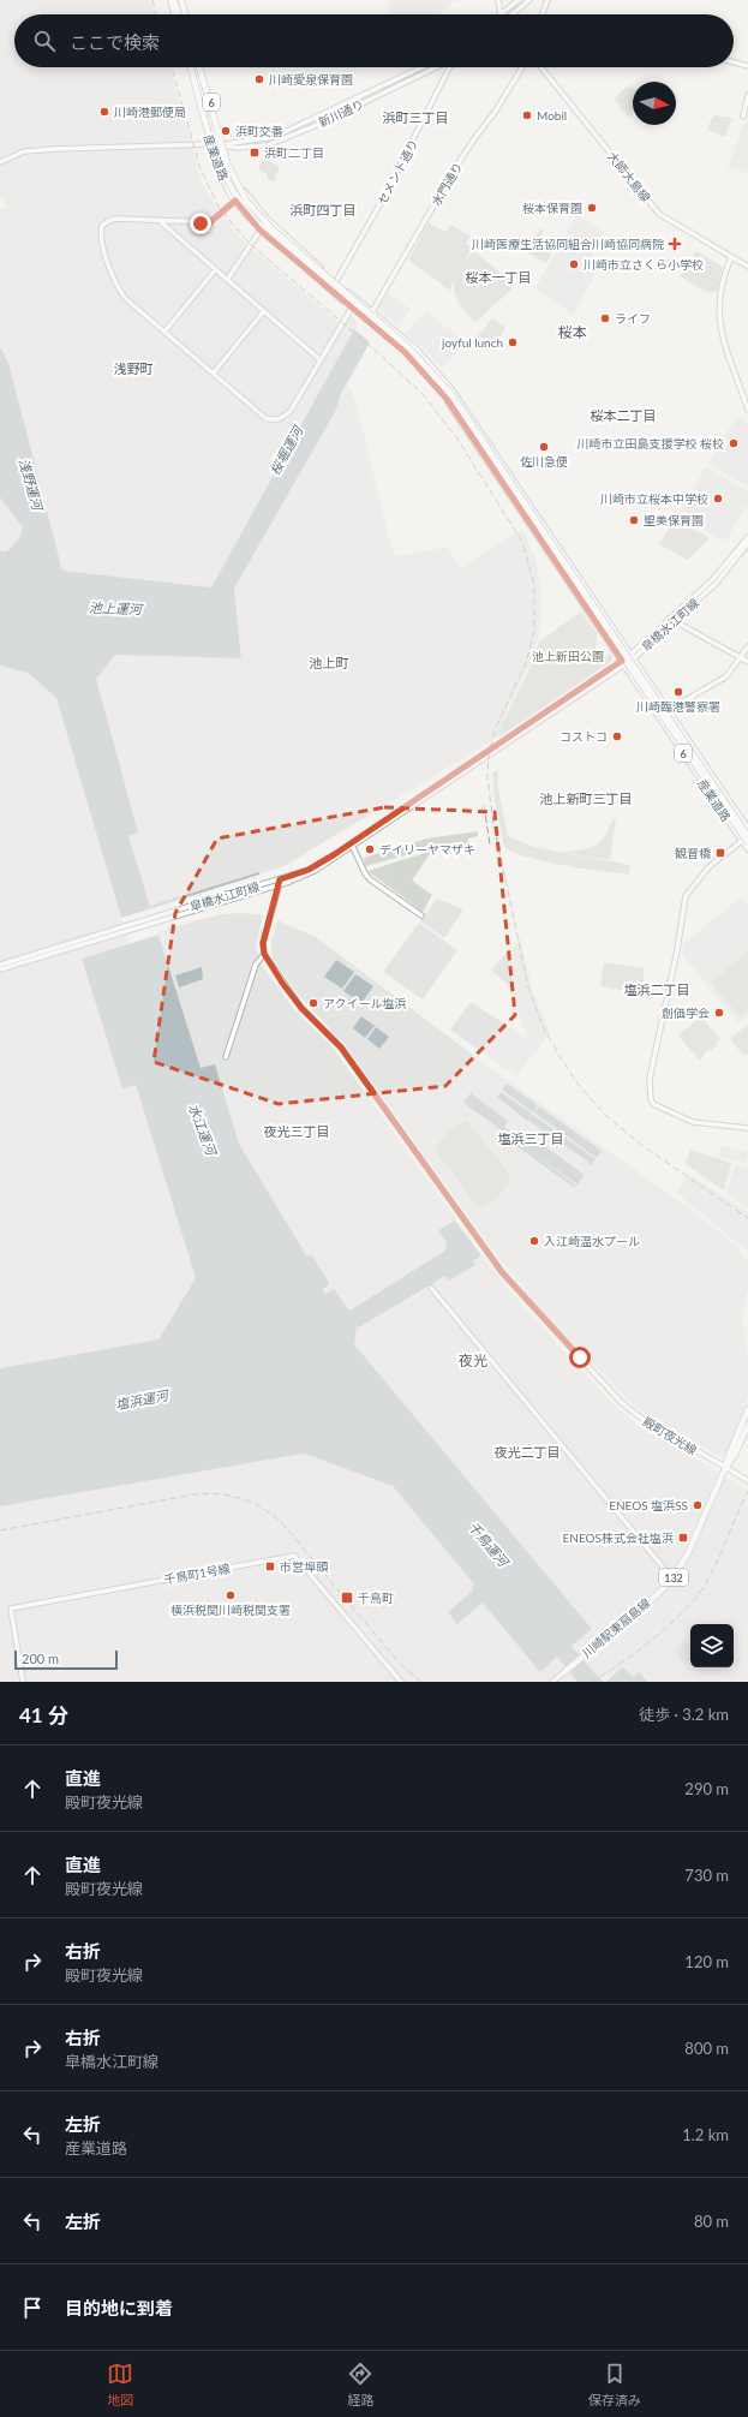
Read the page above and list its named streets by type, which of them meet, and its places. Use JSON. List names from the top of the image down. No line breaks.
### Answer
{"streets":{"highway":["132","川崎駅東扇島線"],"main road":["6","産業道路"],"street":["新川通り","セメント通り","大師大島線","水門通り","皐橋水江町線","殿町夜光線","千鳥町1号線"]},"crossings":[["新川通り","産業道路"],["産業道路","セメント通り"],["産業道路","水門通り"],["産業道路","皐橋水江町線"],["殿町夜光線","川崎駅東扇島線"]],"districts":["浜町三丁目","浜町四丁目","桜本一丁目","桜本","浅野町","桜本二丁目","池上町","池上新町三丁目","塩浜二丁目","夜光三丁目","塩浜三丁目","夜光","夜光二丁目"],"water":["桜堀運河","浅野運河","池上運河","水江運河","塩浜運河","千鳥運河"],"parks":["池上新田公園"],"places":{"other":["川崎愛泉保育園","川崎港郵便局","Mobil","浜町交番","桜本保育園","川崎市立さくら小学校","ライフ","joyful lunch","川崎市立田島支援学校 桜校","佐川急便","川崎市立桜本中学校","聖美保育園","川崎臨港警察署","コストコ","デイリーヤマザキ","アクイール塩浜","創価学会","入江崎温水プール","ENEOS 塩浜SS","横浜税関川崎税関支署"],"transit":["浜町二丁目","観音橋","ENEOS株式会社塩浜","市営埠頭","千鳥町"],"health":["川崎医療生活協同組合川崎協同病院"]},"scale_bar":"200 m","north":"right","page":{"search":"ここで検索","scale":"200 m","heading":["41 分","徒歩 · 3.2 km"],"list":[["直進","殿町夜光線","290 m"],["直進","殿町夜光線","730 m"],["右折","殿町夜光線","120 m"],["右折","皐橋水江町線","800 m"],["左折","産業道路","1.2 km"],["左折","80 m"],"目的地に到着"],"nav":["地図","経路","保存済み"]}}
